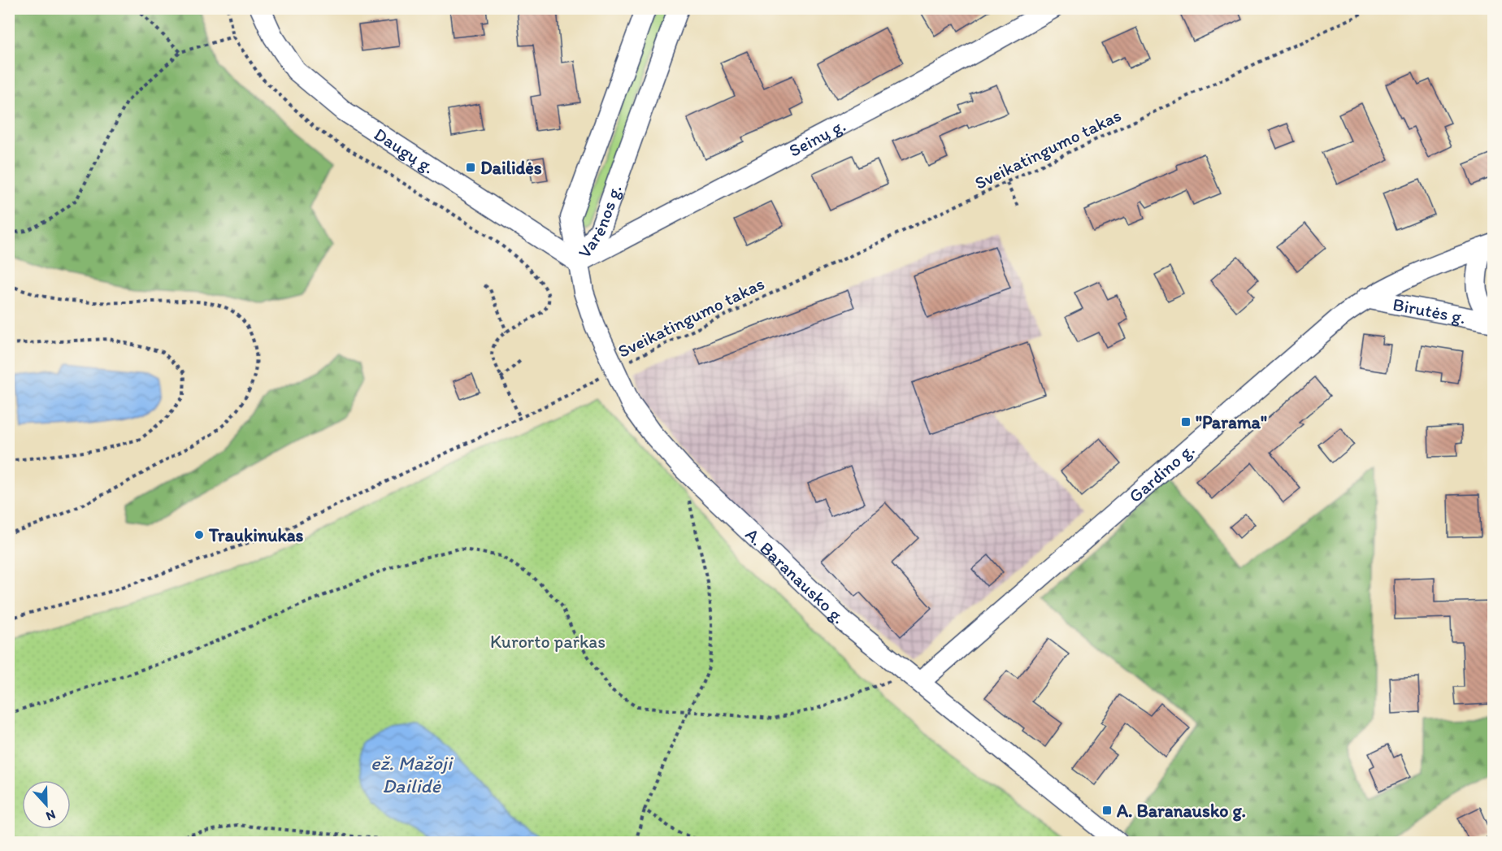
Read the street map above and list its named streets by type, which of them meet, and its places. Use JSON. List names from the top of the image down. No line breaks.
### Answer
{"streets":{"street":["Seinų g.","Daugų g.","Varėnos g.","Birutės g.","Gardino g.","A. Baranausko g."],"path":["Sveikatingumo takas"]},"crossings":[["Seinų g.","Daugų g."],["Seinų g.","Varėnos g."],["Seinų g.","A. Baranausko g."],["Sveikatingumo takas","A. Baranausko g."],["Daugų g.","Varėnos g."],["Daugų g.","A. Baranausko g."],["Varėnos g.","A. Baranausko g."],["Birutės g.","Gardino g."],["Gardino g.","A. Baranausko g."]],"water":["ež. Mažoji Dailidė"],"parks":["Kurorto parkas"],"places":{"transit":["Dailidės","\"Parama\"","A. Baranausko g."],"other":["Traukinukas"]},"north":"bottom"}
